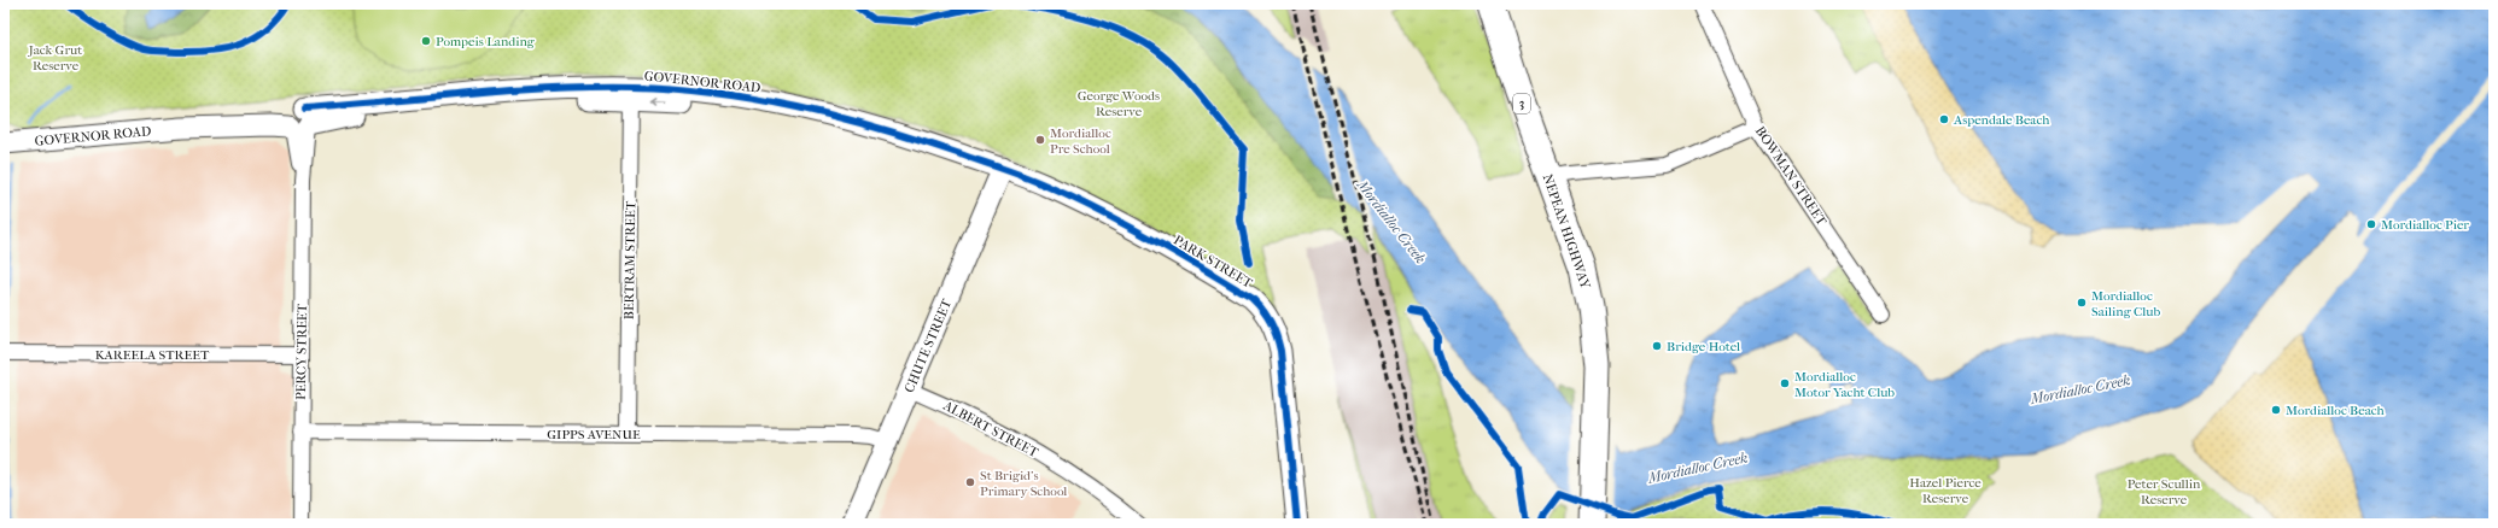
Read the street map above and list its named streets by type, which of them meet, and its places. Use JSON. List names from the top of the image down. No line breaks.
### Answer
{"streets":{"highway":["3","NEPEAN HIGHWAY"],"street":["GOVERNOR ROAD","BOWMAN STREET","BERTRAM STREET","PARK STREET","CHUTE STREET","PERCY STREET","KAREELA STREET","ALBERT STREET","GIPPS AVENUE"]},"crossings":[["GOVERNOR ROAD","BERTRAM STREET"],["GOVERNOR ROAD","PARK STREET"],["GOVERNOR ROAD","CHUTE STREET"],["GOVERNOR ROAD","PERCY STREET"],["BERTRAM STREET","GIPPS AVENUE"],["PARK STREET","CHUTE STREET"],["CHUTE STREET","ALBERT STREET"],["CHUTE STREET","GIPPS AVENUE"],["PERCY STREET","KAREELA STREET"],["PERCY STREET","GIPPS AVENUE"]],"water":["Mordialloc Creek"],"parks":["Jack Grut Reserve","George Woods Reserve","Hazel Pierce Reserve","Peter Scullin Reserve"],"places":["Pompeis Landing","Aspendale Beach","Mordialloc Pre School","Mordialloc Pier","Mordialloc Sailing Club","Bridge Hotel","Mordialloc Motor Yacht Club","Mordialloc Beach","St Brigid's Primary School"]}
